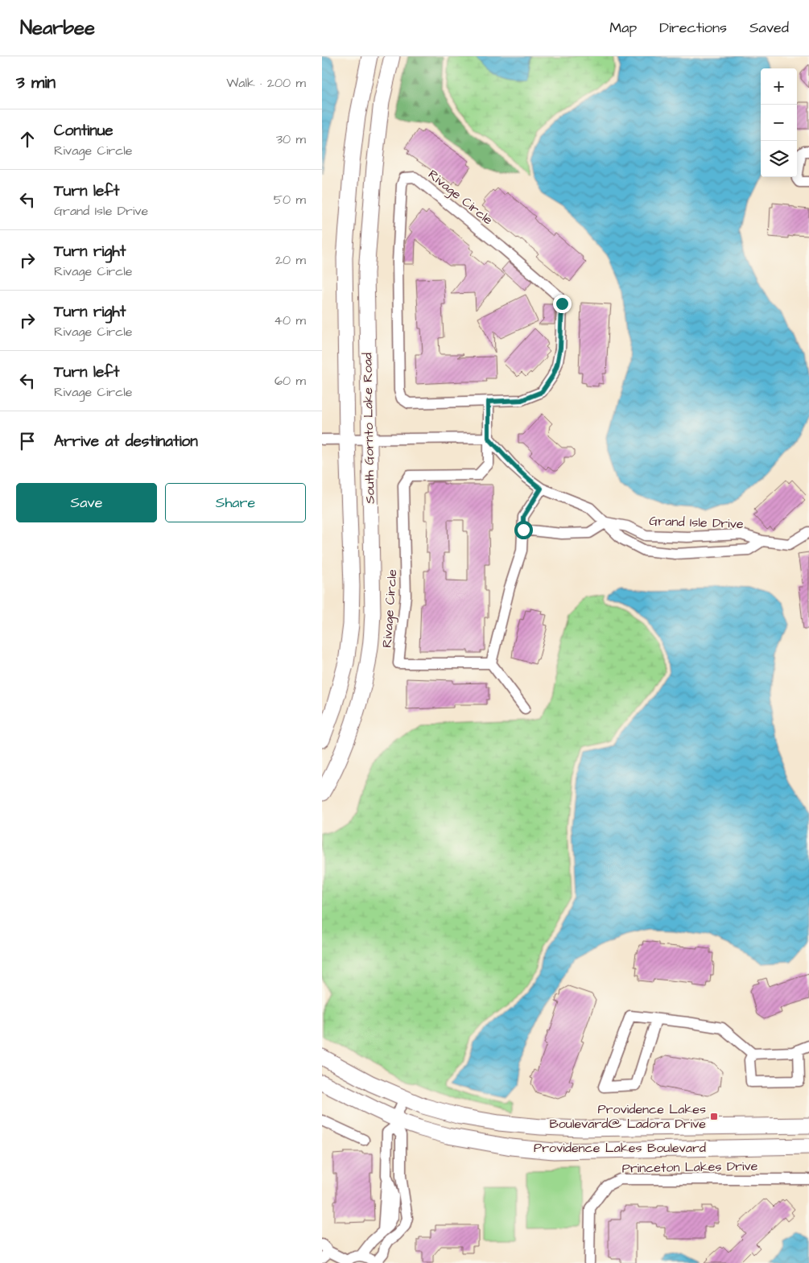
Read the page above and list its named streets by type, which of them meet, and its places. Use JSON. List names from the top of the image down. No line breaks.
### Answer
{"streets":{"street":["Rivage Circle","South Gornto Lake Road","Grand Isle Drive","Providence Lakes Boulevard","Princeton Lakes Drive"]},"crossings":[["Rivage Circle","Grand Isle Drive"]],"places":{"transit":["Providence Lakes Boulevard@ Ladora Drive"]},"page":{"header":"Nearbee","nav":["Map","Directions","Saved"],"heading":["3 min","Walk · 200 m"],"map_buttons":["+","−"],"list":[["Continue","Rivage Circle","30 m"],["Turn left","Grand Isle Drive","50 m"],["Turn right","Rivage Circle","20 m"],["Turn right","Rivage Circle","40 m"],["Turn left","Rivage Circle","60 m"],"Arrive at destination"],"buttons":["Save","Share"]}}
